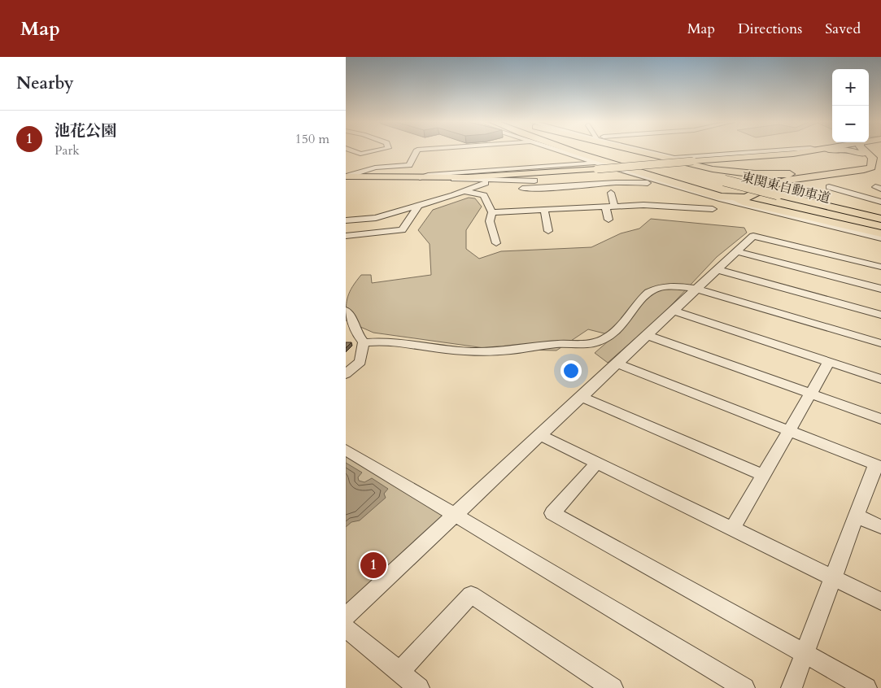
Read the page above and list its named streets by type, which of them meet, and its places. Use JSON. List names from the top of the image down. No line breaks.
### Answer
{"streets":{"highway":["東関東自動車道"]},"page":{"header":"Map","nav":["Map","Directions","Saved"],"heading":"Nearby","map_buttons":["+","−"],"list":[{"mark":"1","name":"池花公園","note":"Park","value":"150 m"}],"pins":"1"}}
